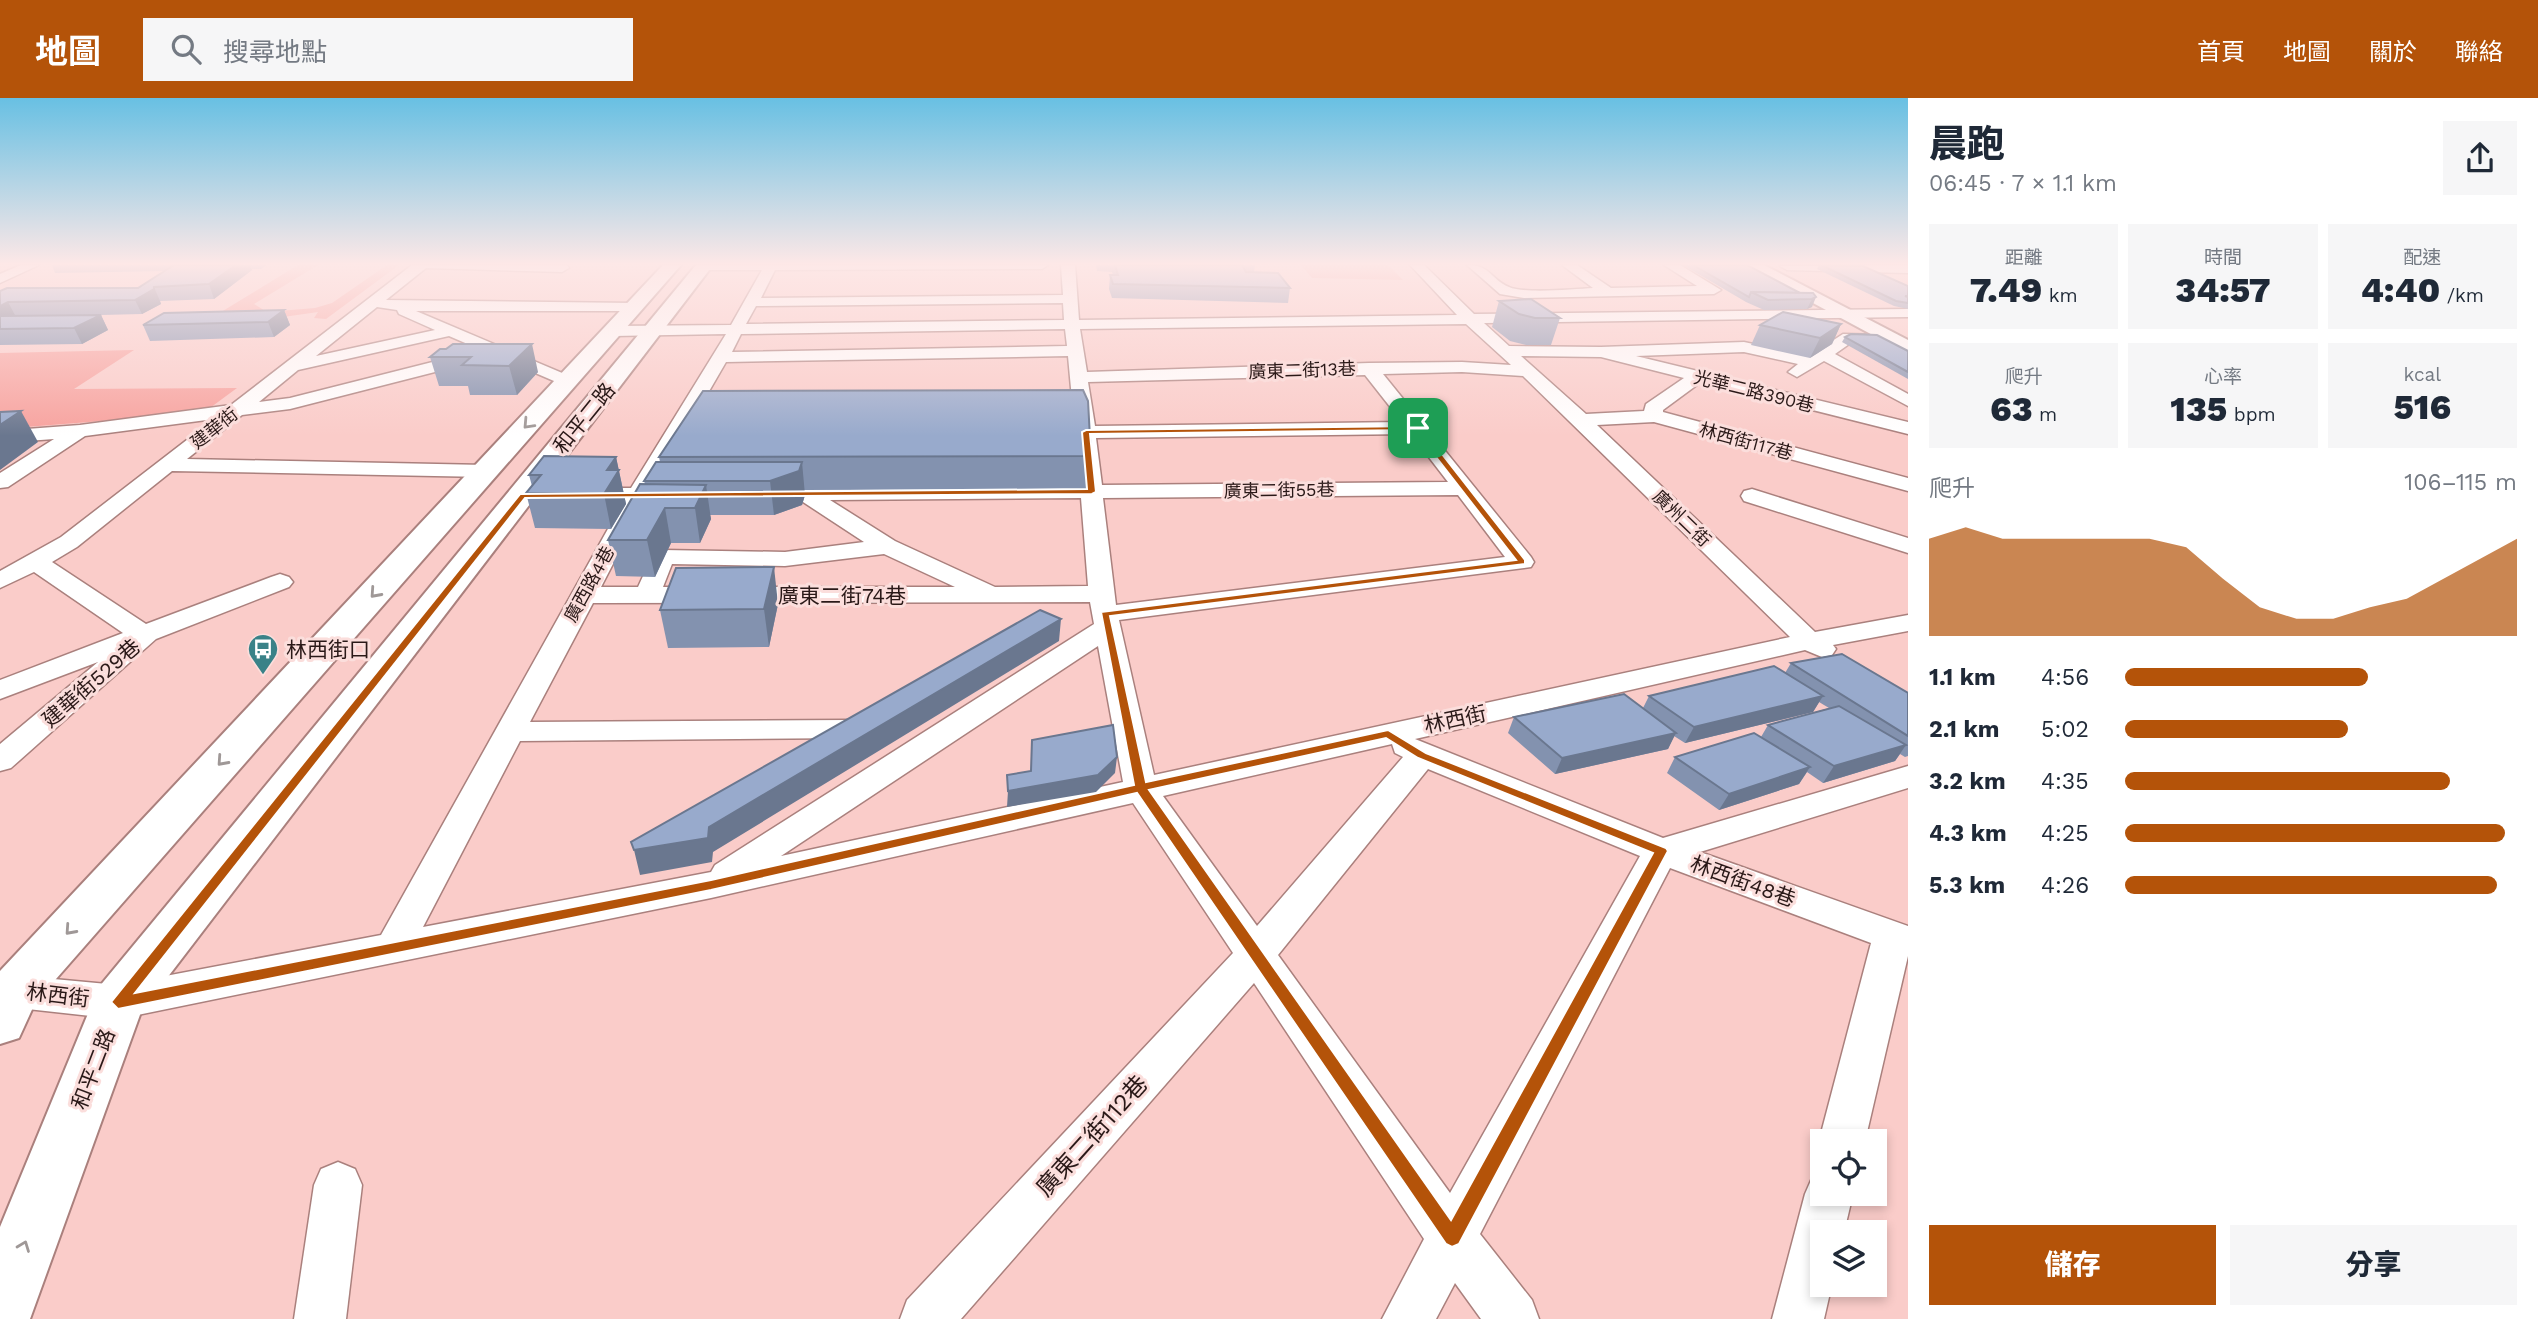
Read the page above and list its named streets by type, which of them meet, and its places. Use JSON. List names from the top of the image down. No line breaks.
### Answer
{"streets":{"street":["廣東二街13巷","光華二路390巷","和平二路","建華街","林西街117巷","廣東二街55巷","廣州二街","廣西路4巷","廣東二街74巷","建華街529巷","林西街","林西街48巷","廣東二街112巷"]},"crossings":[["廣東二街13巷","廣州二街"],["和平二路","林西街"],["建華街","建華街529巷"],["林西街117巷","廣州二街"],["廣東二街55巷","廣東二街74巷"],["廣州二街","林西街"],["廣西路4巷","廣東二街74巷"],["廣西路4巷","林西街"],["林西街","林西街48巷"],["林西街48巷","廣東二街112巷"]],"places":{"bus stop":["林西街口"]},"page":{"header":"地圖","search":"搜尋地點","nav":["首頁","地圖","關於","聯絡"],"heading":["晨跑","06:45 · 7 × 1.1 km"],"stats":[["距離","7.49 km"],["時間","34:57"],["配速","4:40 /km"],["爬升","63 m"],["心率","135 bpm"],["kcal","516"]],"chart":["爬升","106–115 m"],"list":[{"name":"1.1 km","note":"4:56"},{"name":"2.1 km","note":"5:02"},{"name":"3.2 km","note":"4:35"},{"name":"4.3 km","note":"4:25"},{"name":"5.3 km","note":"4:26"}],"buttons":["儲存","分享"]}}
